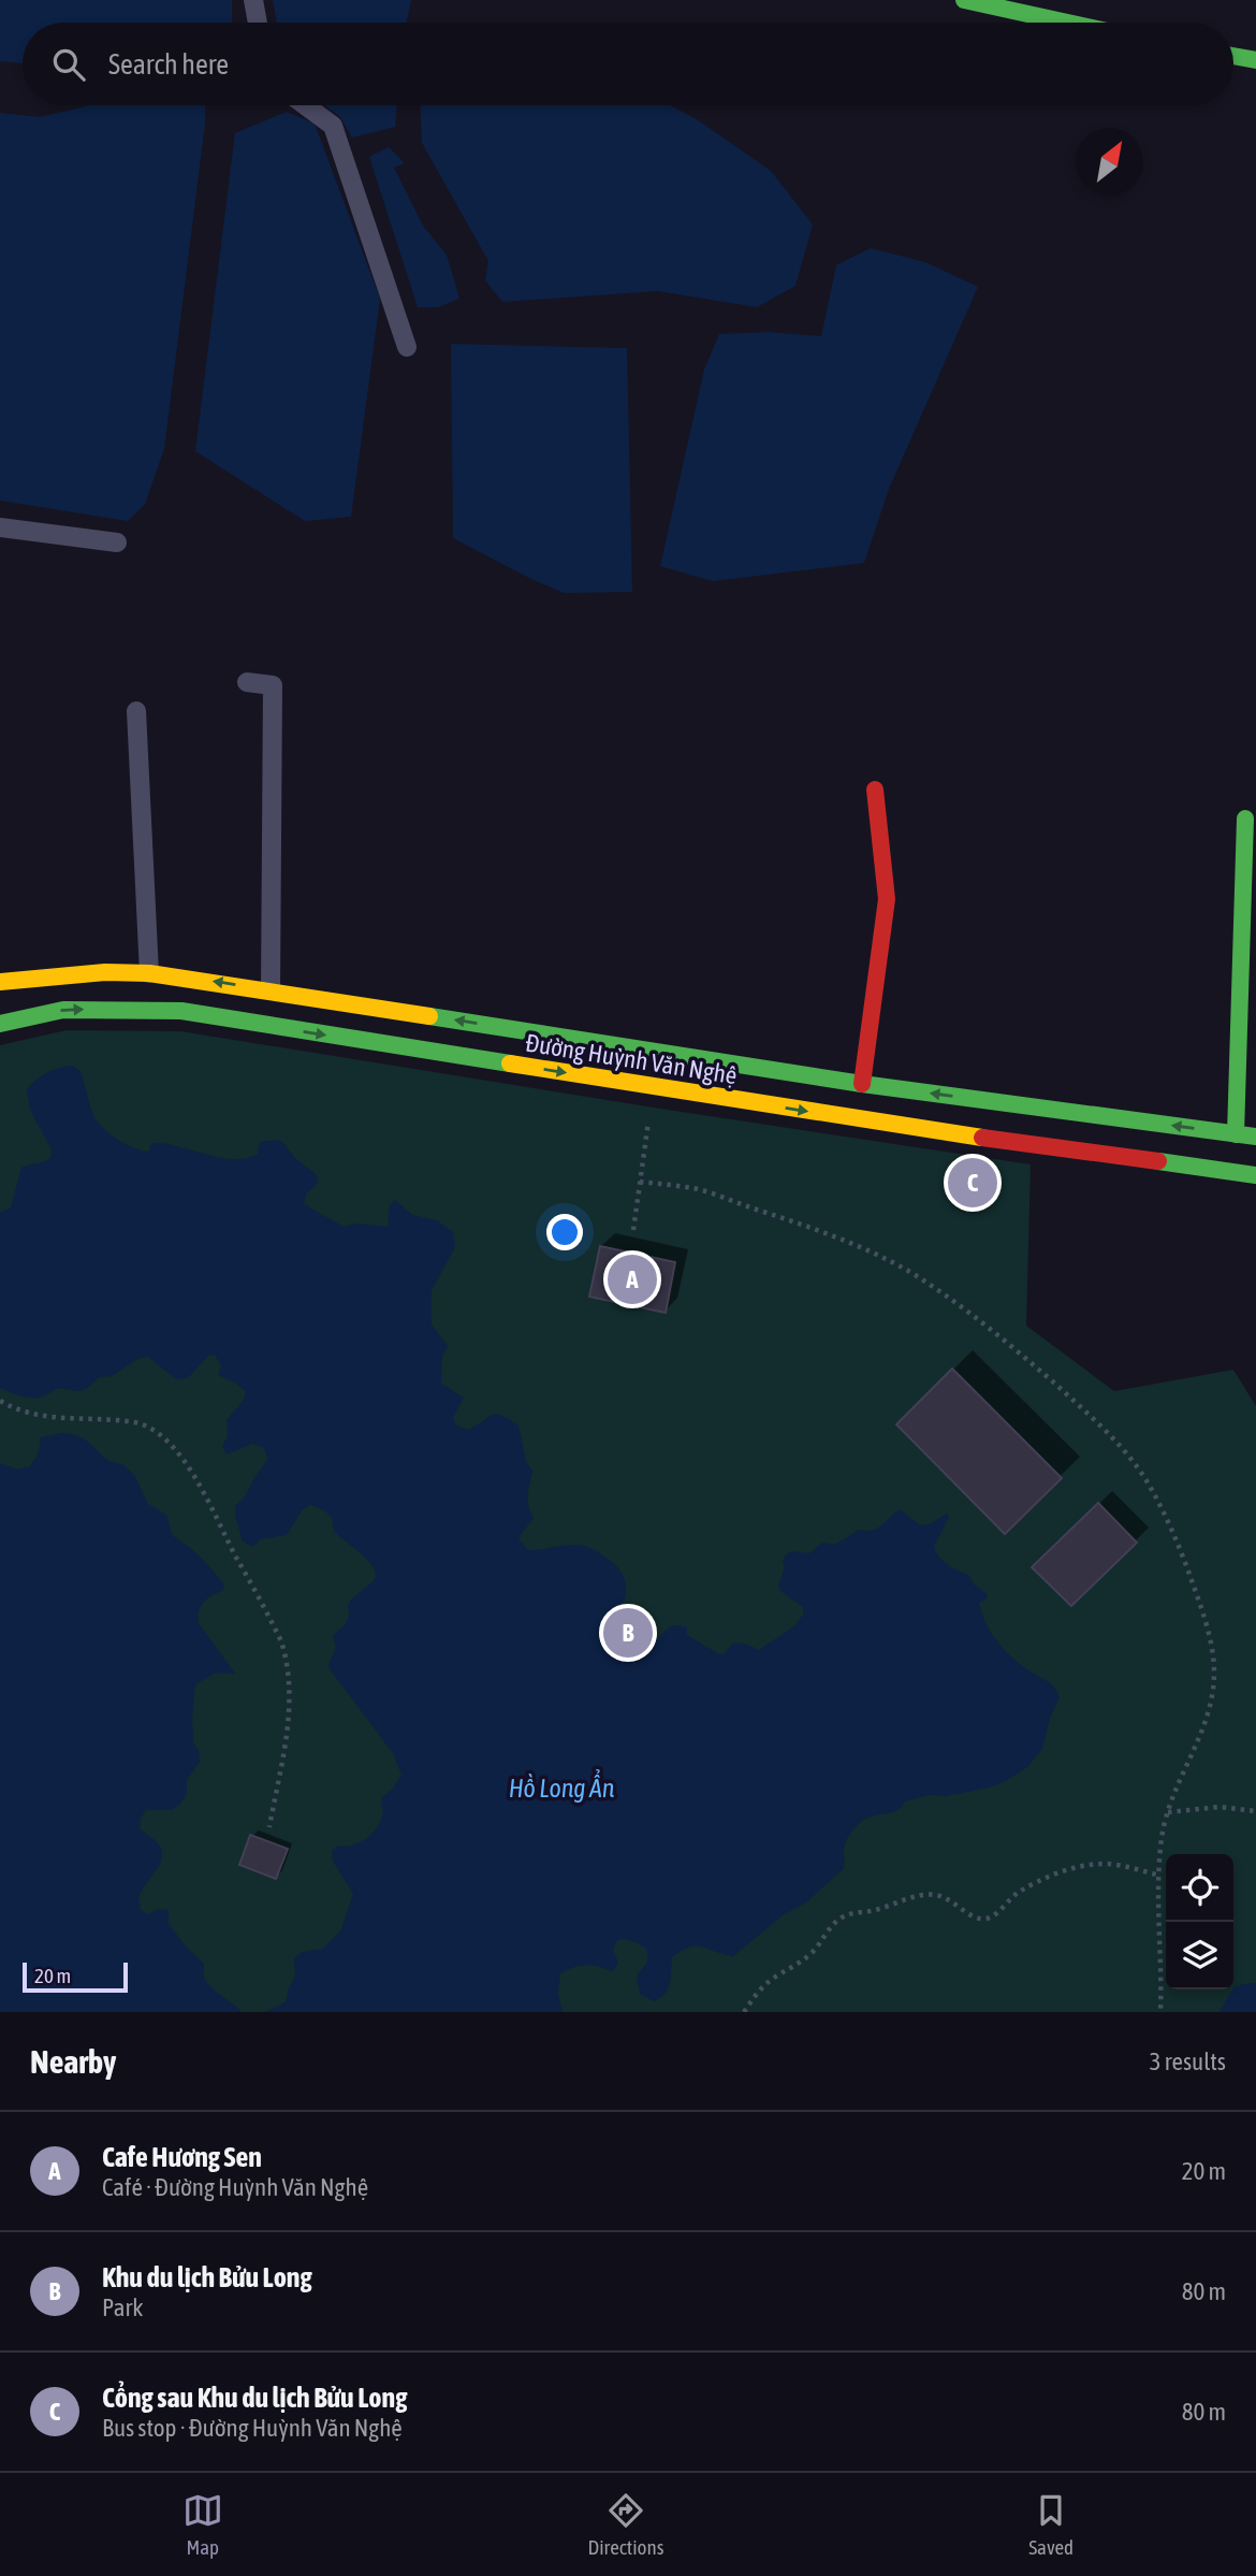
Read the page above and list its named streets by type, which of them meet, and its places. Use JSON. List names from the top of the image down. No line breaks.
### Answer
{"streets":{"main road":["Đường Huỳnh Văn Nghệ"]},"water":["Hồ Long Ẩn"],"scale_bar":"20 m","north":"top right","page":{"search":"Search here","pins":["C","A","B"],"scale":"20 m","heading":["Nearby","3 results"],"list":[{"mark":"A","name":"Cafe Hương Sen","note":"Café · Đường Huỳnh Văn Nghệ","value":"20 m"},{"mark":"B","name":"Khu du lịch Bửu Long","note":"Park","value":"80 m"},{"mark":"C","name":"Cổng sau Khu du lịch Bửu Long","note":"Bus stop · Đường Huỳnh Văn Nghệ","value":"80 m"}],"nav":["Map","Directions","Saved"]}}
